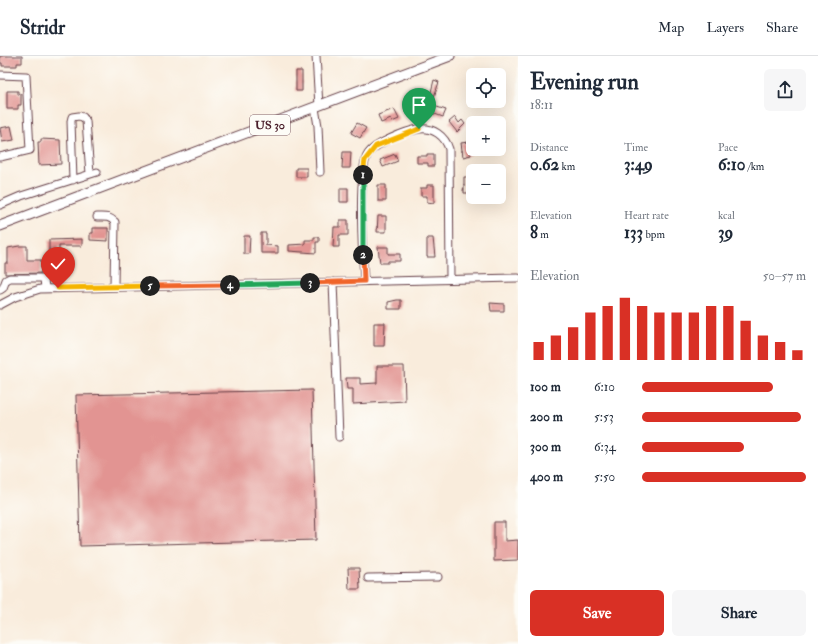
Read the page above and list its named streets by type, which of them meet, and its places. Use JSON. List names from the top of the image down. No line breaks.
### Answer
{"streets":{"main road":["US 30"]},"page":{"header":"Stridr","nav":["Map","Layers","Share"],"heading":["Evening run","18:11"],"map_buttons":["+","−"],"stats":[["Distance","0.62 km"],["Time","3:49"],["Pace","6:10 /km"],["Elevation","8 m"],["Heart rate","133 bpm"],["kcal","39"]],"pins":["1","2","3","4","5"],"chart":["Elevation","50–57 m"],"list":[{"name":"100 m","note":"6:10"},{"name":"200 m","note":"5:53"},{"name":"300 m","note":"6:34"},{"name":"400 m","note":"5:50"}],"buttons":["Save","Share"]}}
